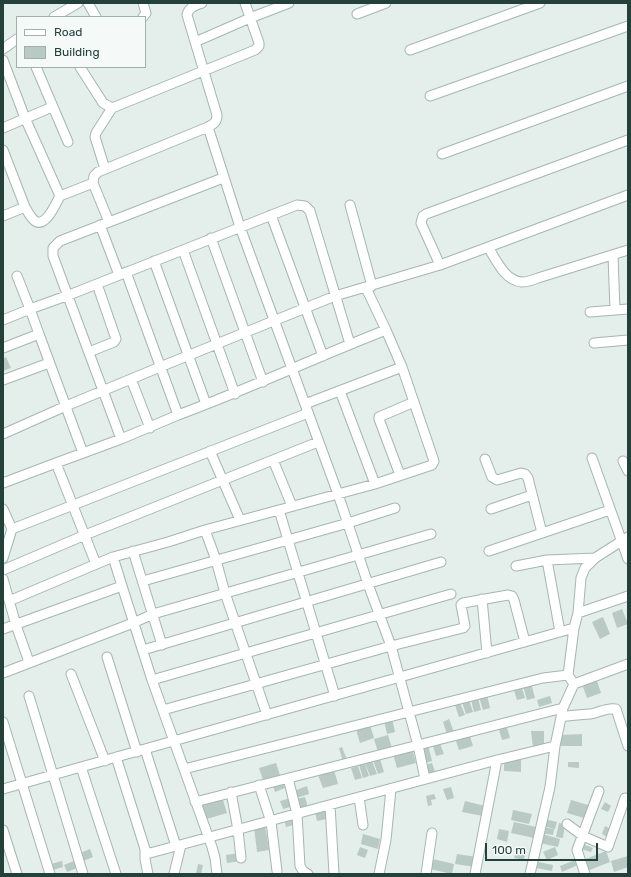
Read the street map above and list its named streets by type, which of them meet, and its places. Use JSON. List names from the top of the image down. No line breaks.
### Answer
{"legend":["Road","Building"],"scale_bar":"100 m"}
